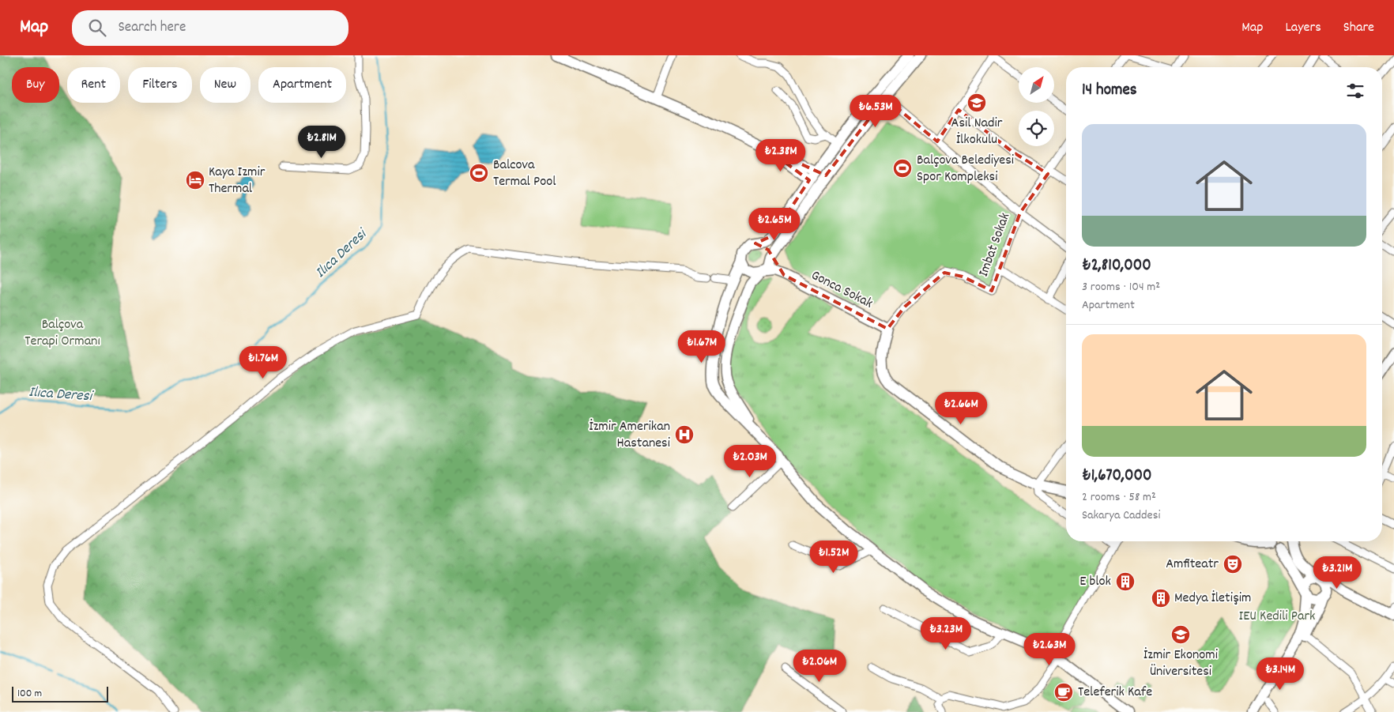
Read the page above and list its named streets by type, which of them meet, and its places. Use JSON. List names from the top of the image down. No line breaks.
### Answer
{"streets":{"main road":["Gonca Sokak"],"street":["Imbat Sokak"]},"crossings":[["Imbat Sokak","Gonca Sokak"]],"water":["Ilıca Deresi"],"parks":["Balçova Terapi Ormanı","IEU Kedili Park"],"places":{"school or university":["Asil Nadir İlkokulu","İzmir Ekonomi Üniversitesi"],"sports":["Balçova Belediyesi Spor Kompleksi","Balcova Termal Pool"],"hotel":["Kaya Izmir Thermal"],"hospital":["İzmir Amerikan Hastanesi"],"theatre":["Amfiteatr"],"building":["E blok","Medya İletişim"],"cafe":["Teleferik Kafe"]},"scale_bar":"100 m","north":"top right","page":{"header":"Map","search":"Search here","nav":["Map","Layers","Share"],"chip":["Buy","Rent","Filters","New","Apartment"],"heading":"14 homes","price":["₺6.53M","₺2.81M","₺2.38M","₺2.65M","₺1.67M","₺1.76M","₺2.66M","₺2.03M","₺1.52M","₺3.21M","₺3.23M","₺2.63M","₺2.06M","₺3.14M"],"list":[{"name":"₺2,810,000","note":"3 rooms · 104 m² · Apartment"},{"name":"₺1,670,000","note":"2 rooms · 58 m² · Sakarya Caddesi"}],"scale":"100 m"}}
